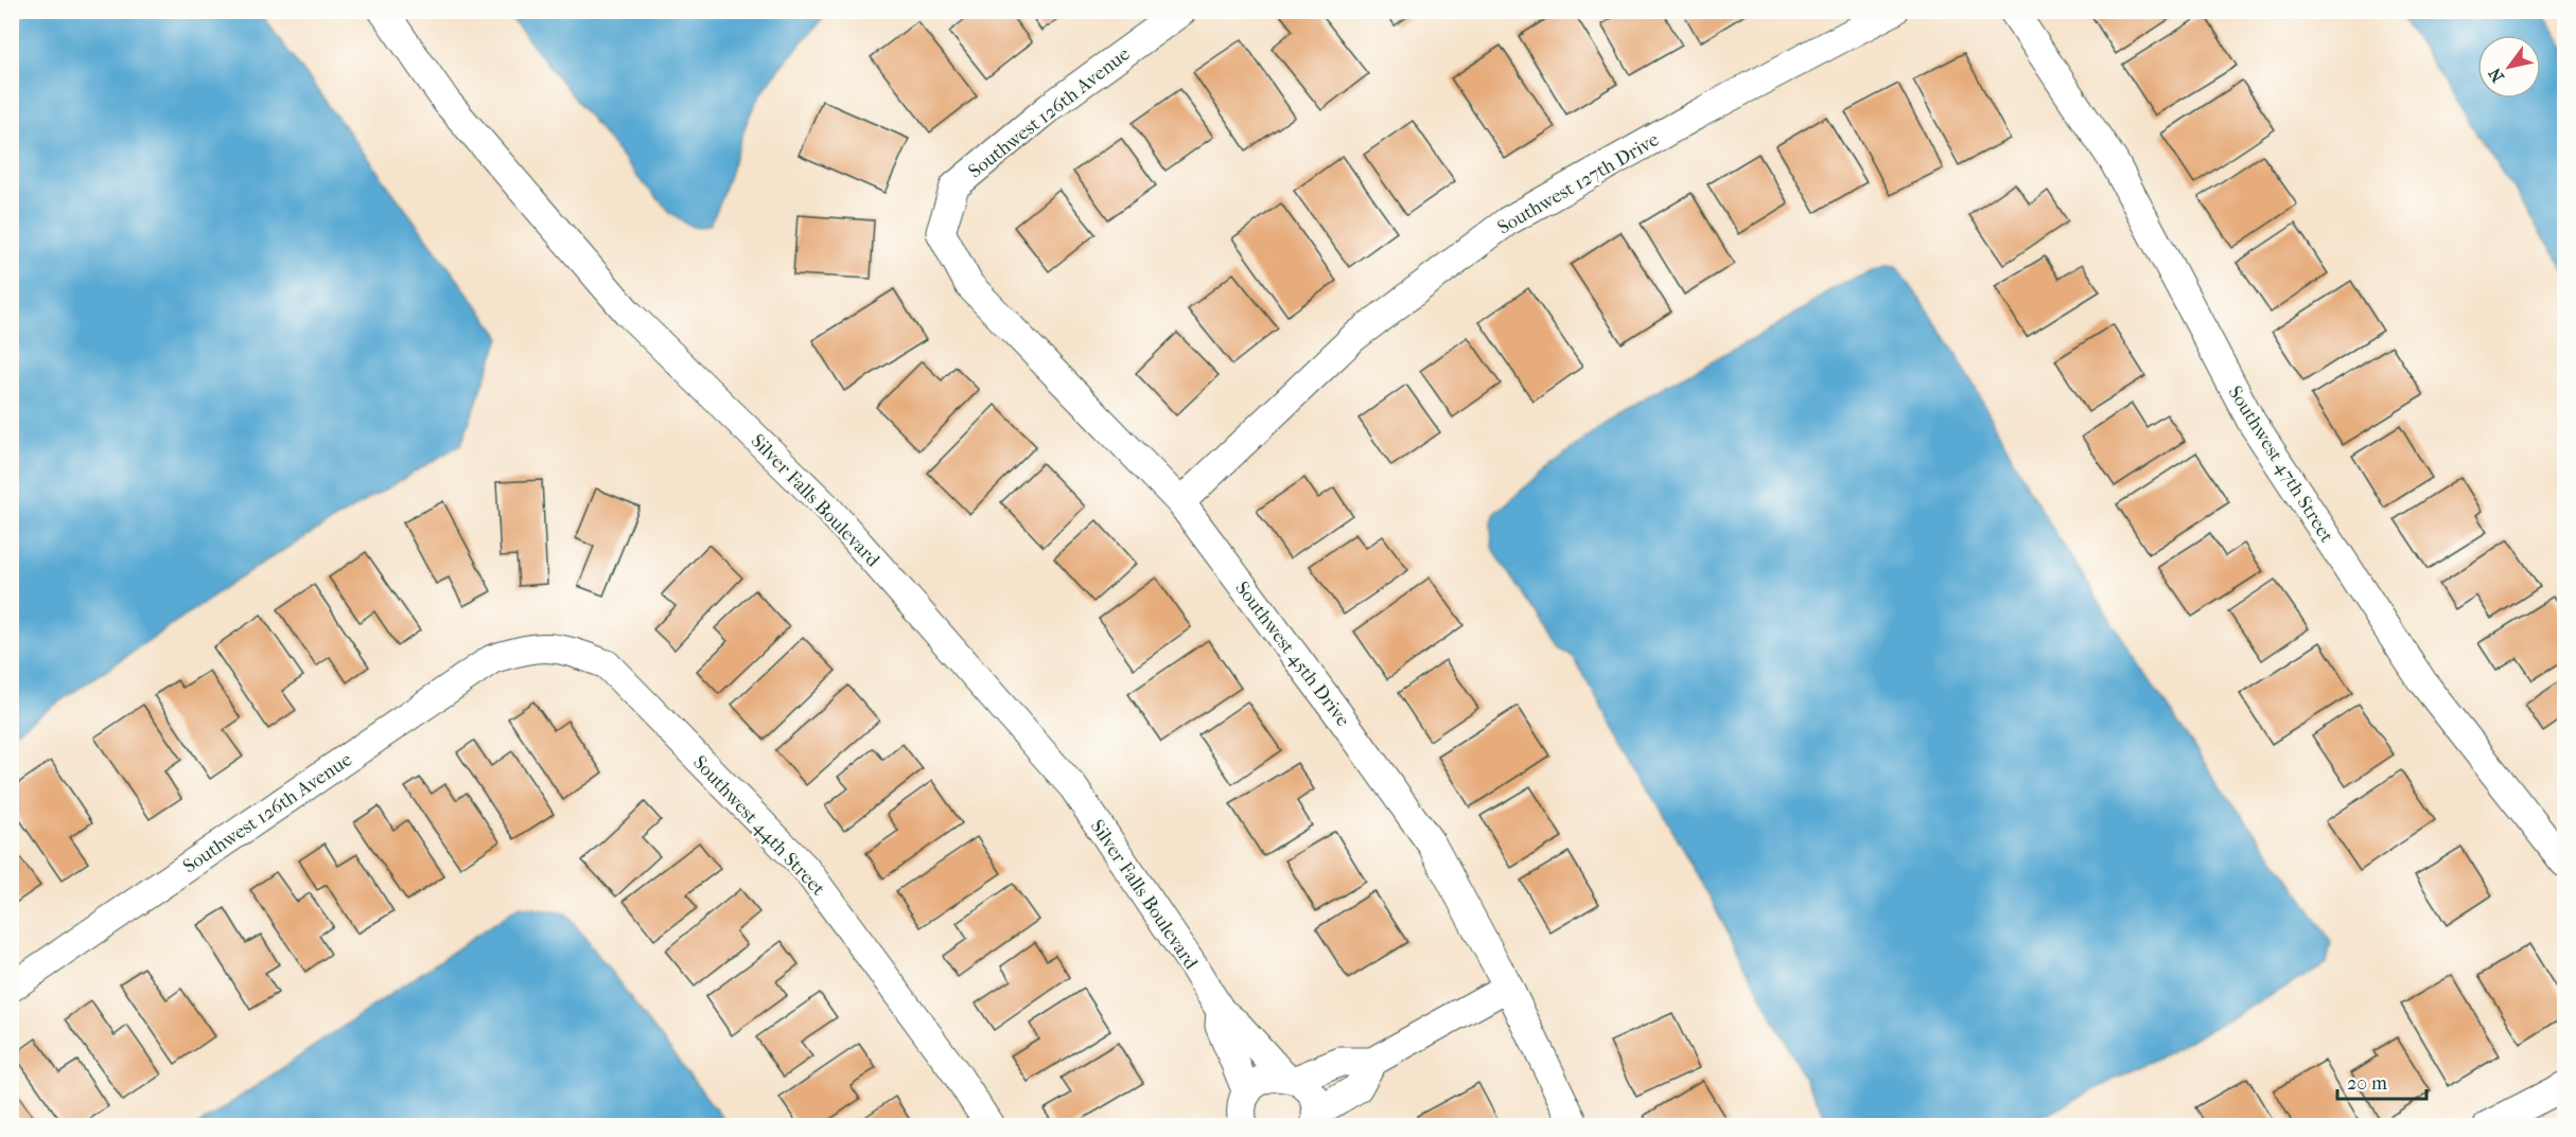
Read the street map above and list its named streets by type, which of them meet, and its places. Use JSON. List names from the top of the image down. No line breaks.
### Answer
{"streets":{"street":["Southwest 126th Avenue","Southwest 127th Drive","Southwest 47th Street","Silver Falls Boulevard","Southwest 45th Drive","Southwest 44th Street"]},"crossings":[["Southwest 126th Avenue","Southwest 45th Drive"],["Southwest 126th Avenue","Southwest 44th Street"],["Southwest 127th Drive","Southwest 45th Drive"]],"scale_bar":"20 m","north":"bottom left"}
